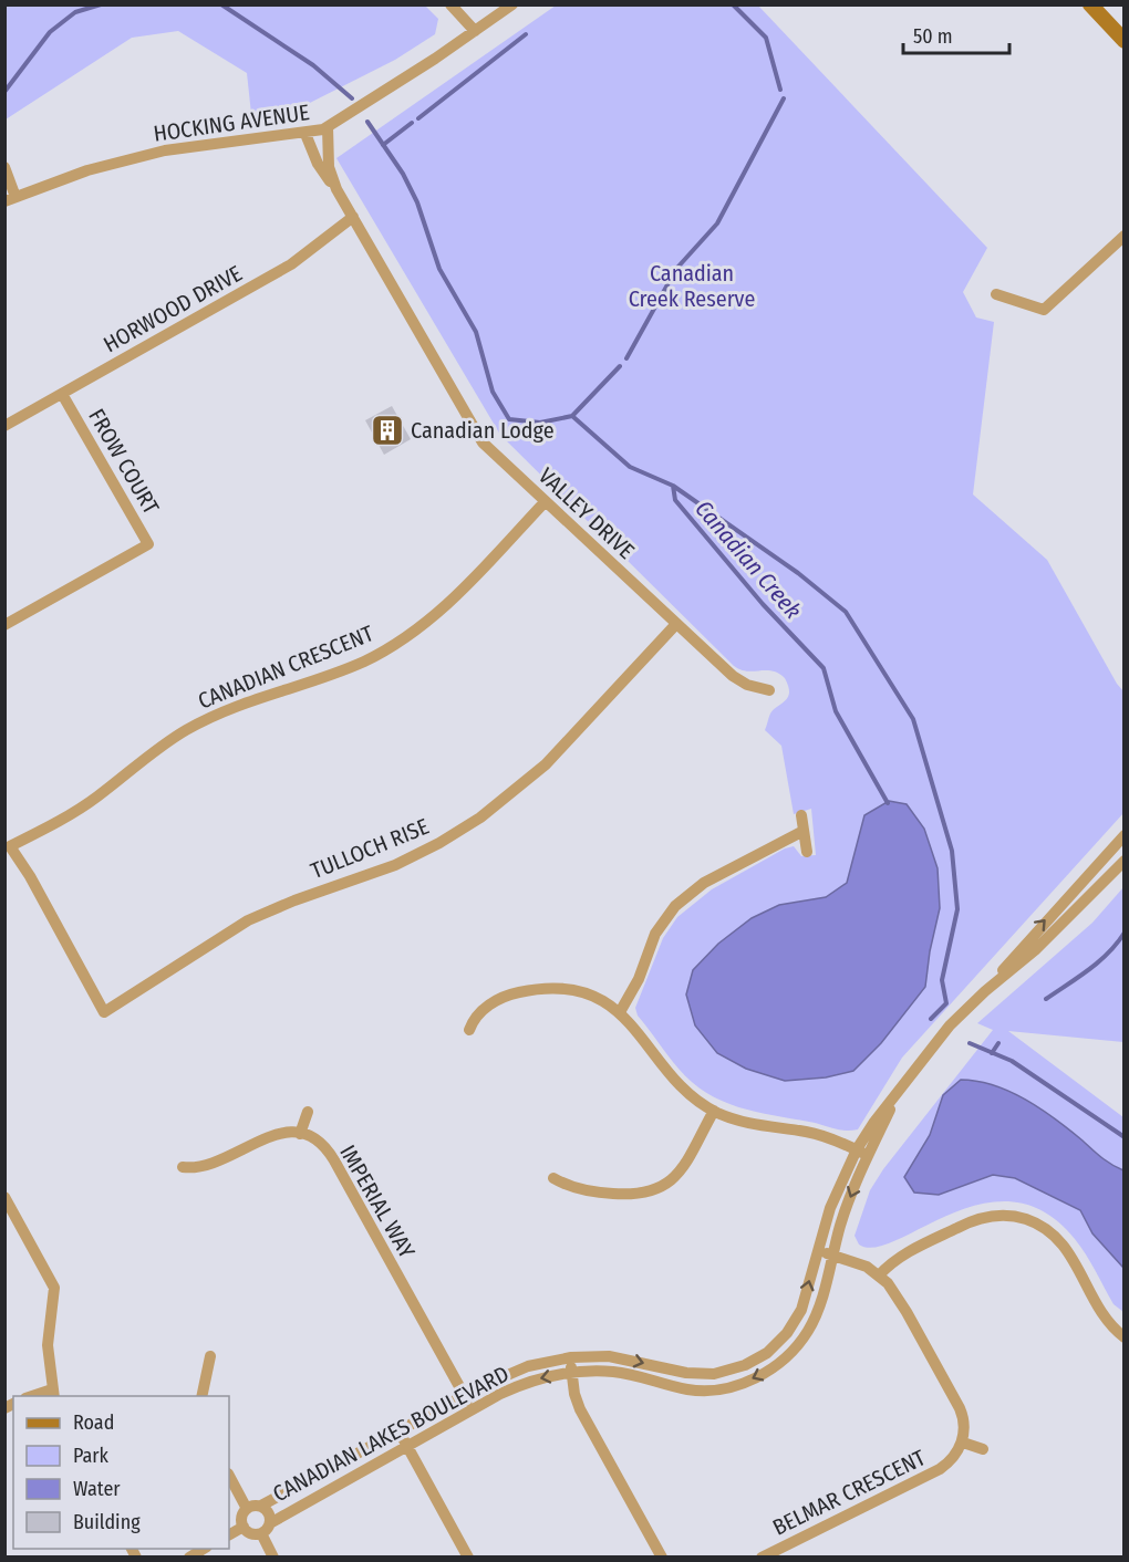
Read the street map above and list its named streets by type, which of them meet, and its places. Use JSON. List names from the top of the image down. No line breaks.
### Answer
{"streets":{"street":["HOCKING AVENUE","HORWOOD DRIVE","FROW COURT","VALLEY DRIVE","CANADIAN CRESCENT","TULLOCH RISE","IMPERIAL WAY","CANADIAN LAKES BOULEVARD","BELMAR CRESCENT"]},"crossings":[["HOCKING AVENUE","VALLEY DRIVE"],["HORWOOD DRIVE","FROW COURT"],["HORWOOD DRIVE","VALLEY DRIVE"],["VALLEY DRIVE","CANADIAN CRESCENT"],["VALLEY DRIVE","TULLOCH RISE"],["CANADIAN CRESCENT","TULLOCH RISE"],["IMPERIAL WAY","CANADIAN LAKES BOULEVARD"]],"water":["Canadian Creek"],"parks":["Canadian Creek Reserve"],"places":{"building":["Canadian Lodge"]},"legend":["Road","Park","Water","Building"],"scale_bar":"50 m"}
